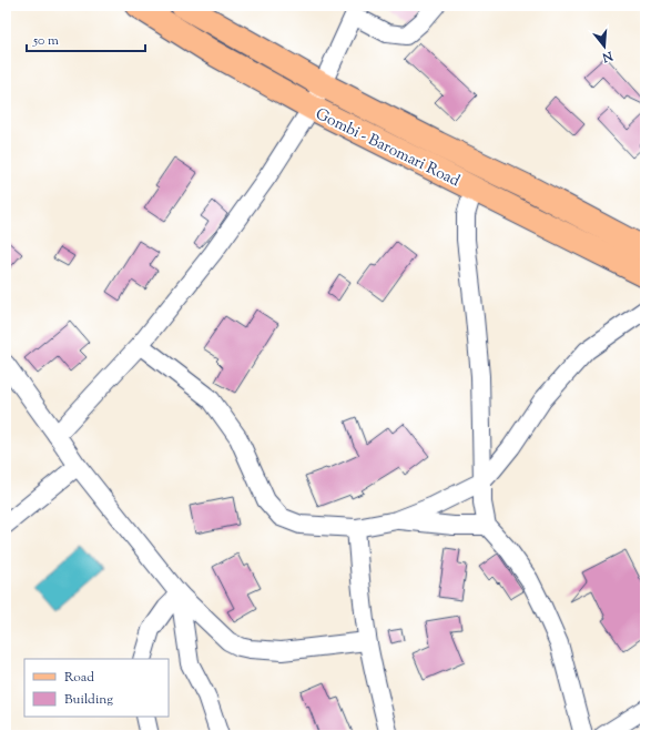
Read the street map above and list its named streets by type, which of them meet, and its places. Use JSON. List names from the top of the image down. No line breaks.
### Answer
{"streets":{"main road":["Gombi - Baromari Road"]},"legend":["Road","Building"],"scale_bar":"50 m","north":"bottom"}
